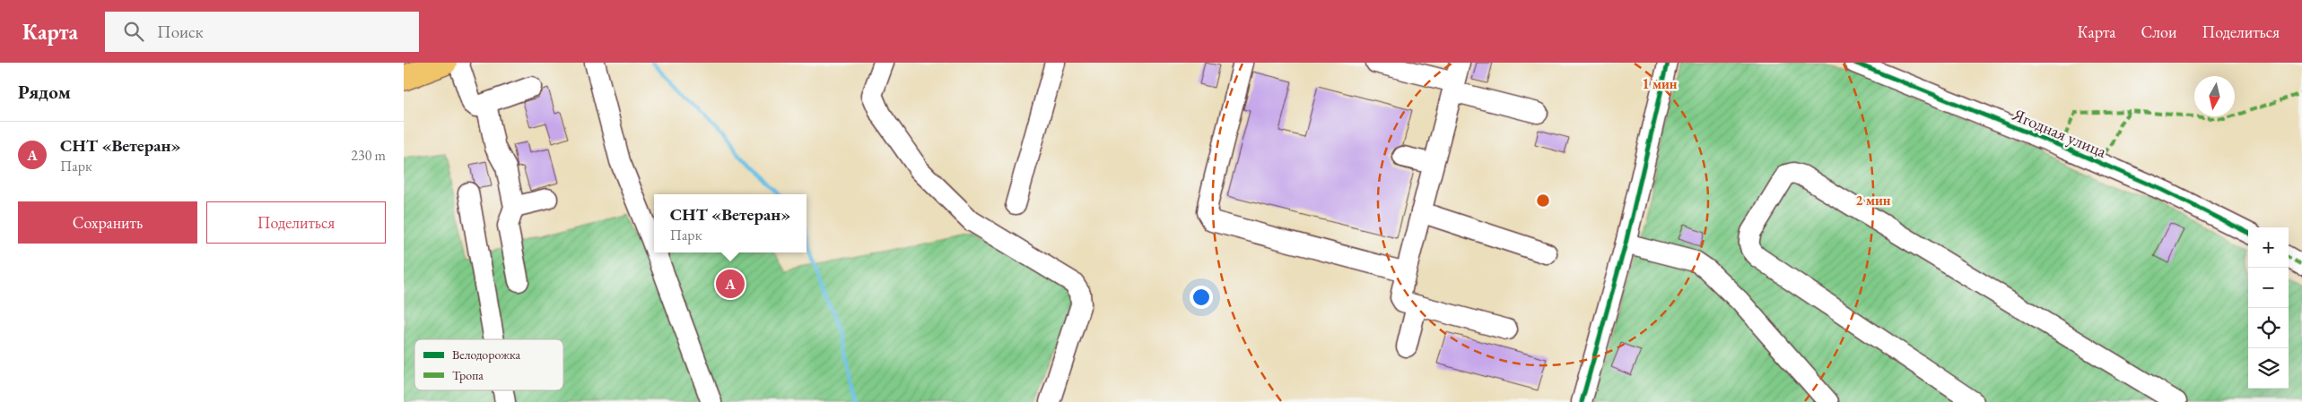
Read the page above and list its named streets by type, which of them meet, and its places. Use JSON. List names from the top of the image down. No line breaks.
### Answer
{"streets":{"street":["Ягодная улица"]},"legend":["Велодорожка","Тропа"],"north":"bottom","page":{"header":"Карта","search":"Поиск","nav":["Карта","Слои","Поделиться"],"heading":"Рядом","list":[{"mark":"A","name":"СНТ «Ветеран»","note":"Парк","value":"230 m"}],"buttons":["Сохранить","Поделиться"],"popup":["СНТ «Ветеран»","Парк"],"map_buttons":["+","−"],"pins":"A"},"rings":["1 мин","2 мин"]}
